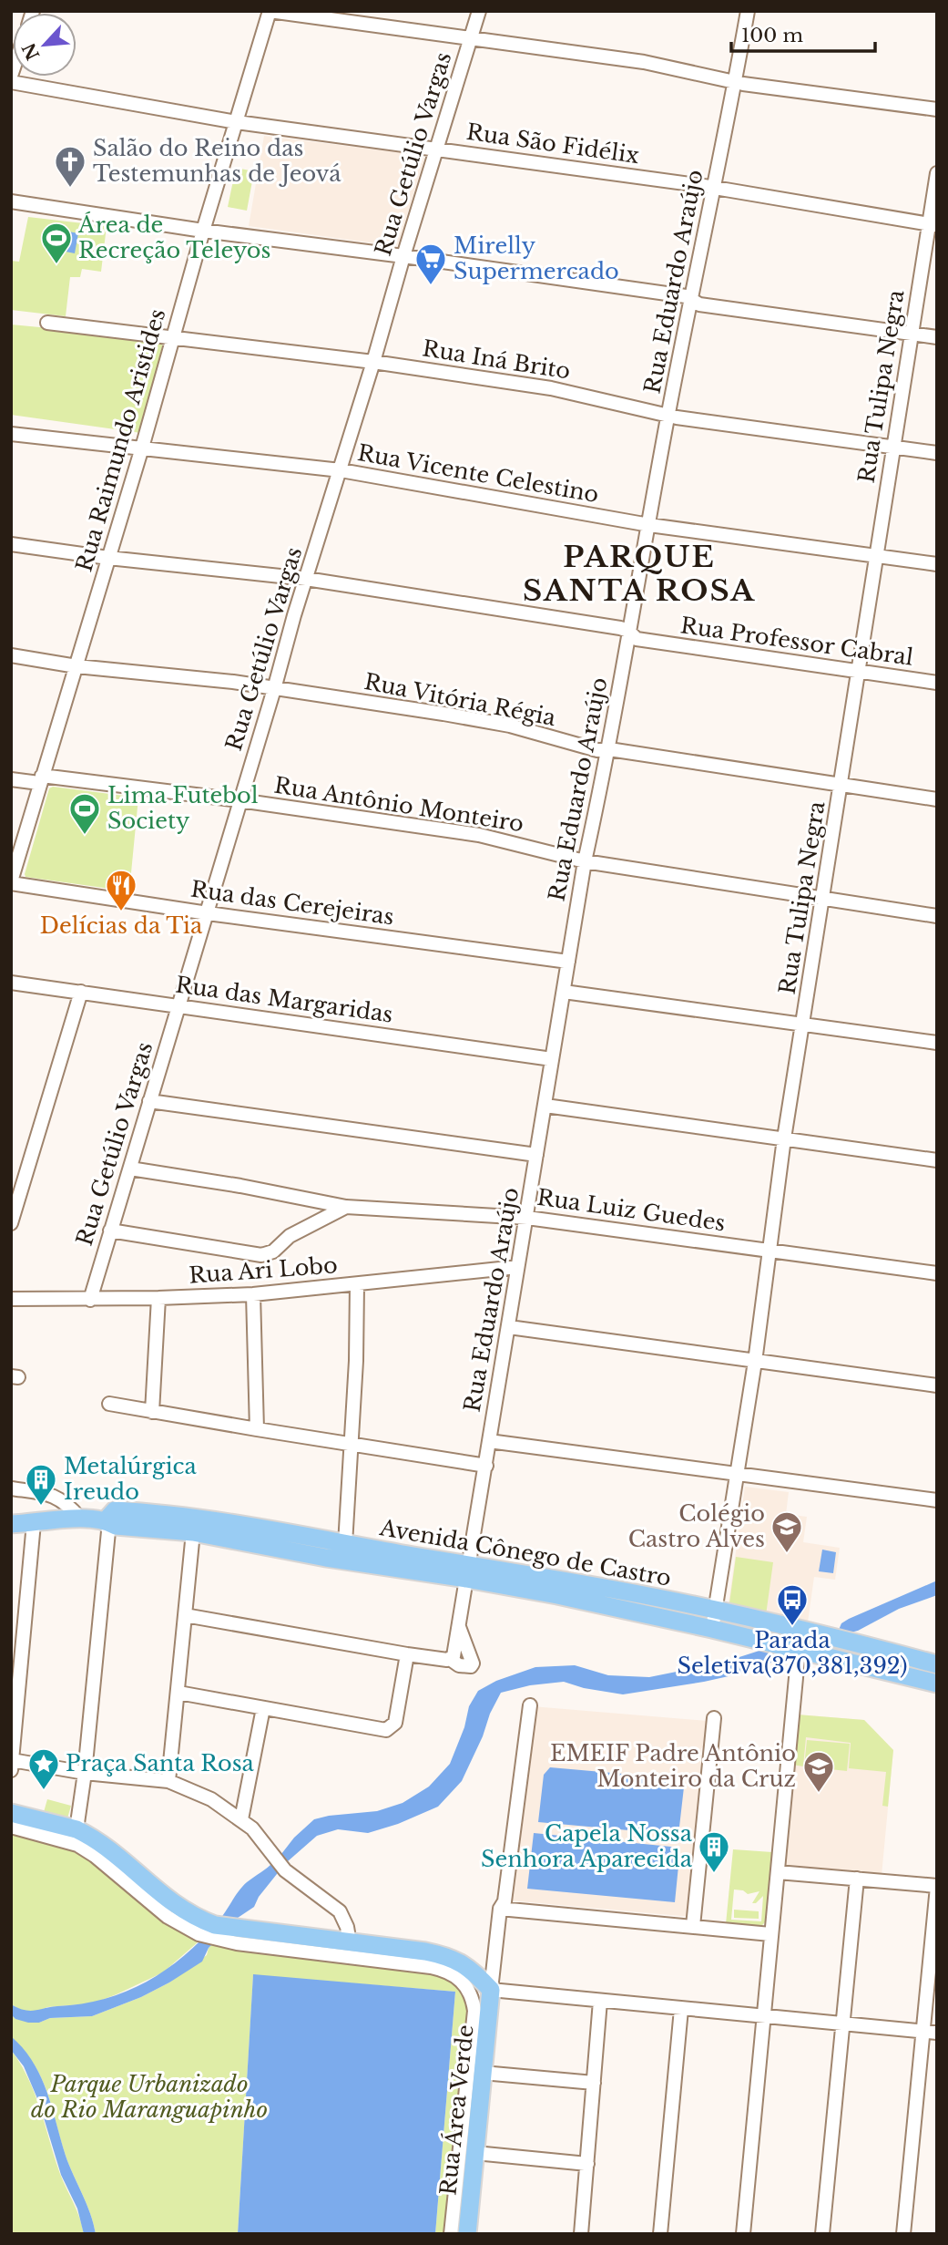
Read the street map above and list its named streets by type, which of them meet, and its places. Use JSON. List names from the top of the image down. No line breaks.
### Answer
{"streets":{"main road":["Avenida Cônego de Castro","Rua Área Verde"],"street":["Rua São Fidélix","Rua Getúlio Vargas","Rua Eduardo Araújo","Rua Iná Brito","Rua Tulipa Negra","Rua Raimundo Aristides","Rua Vicente Celestino","Rua Professor Cabral","Rua Vitória Régia","Rua Antônio Monteiro","Rua das Cerejeiras","Rua das Margaridas","Rua Luiz Guedes","Rua Ari Lobo"]},"crossings":[["Rua São Fidélix","Rua Getúlio Vargas"],["Rua São Fidélix","Rua Eduardo Araújo"],["Rua São Fidélix","Rua Tulipa Negra"],["Rua São Fidélix","Rua Raimundo Aristides"],["Rua Getúlio Vargas","Rua Iná Brito"],["Rua Getúlio Vargas","Rua Vicente Celestino"],["Rua Getúlio Vargas","Rua Professor Cabral"],["Rua Getúlio Vargas","Rua Vitória Régia"],["Rua Getúlio Vargas","Rua Antônio Monteiro"],["Rua Getúlio Vargas","Rua das Cerejeiras"],["Rua Getúlio Vargas","Rua das Margaridas"],["Rua Getúlio Vargas","Rua Luiz Guedes"],["Rua Getúlio Vargas","Rua Ari Lobo"],["Rua Eduardo Araújo","Rua Iná Brito"],["Rua Eduardo Araújo","Rua Vicente Celestino"],["Rua Eduardo Araújo","Rua Professor Cabral"],["Rua Eduardo Araújo","Rua Vitória Régia"],["Rua Eduardo Araújo","Rua Antônio Monteiro"],["Rua Eduardo Araújo","Rua das Cerejeiras"],["Rua Eduardo Araújo","Rua das Margaridas"],["Rua Eduardo Araújo","Rua Luiz Guedes"],["Rua Eduardo Araújo","Rua Ari Lobo"],["Rua Eduardo Araújo","Avenida Cônego de Castro"],["Rua Iná Brito","Rua Tulipa Negra"],["Rua Iná Brito","Rua Raimundo Aristides"],["Rua Tulipa Negra","Rua Vicente Celestino"],["Rua Tulipa Negra","Rua Professor Cabral"],["Rua Tulipa Negra","Rua Vitória Régia"],["Rua Tulipa Negra","Rua Antônio Monteiro"],["Rua Tulipa Negra","Rua Luiz Guedes"],["Rua Tulipa Negra","Avenida Cônego de Castro"],["Rua Raimundo Aristides","Rua Vicente Celestino"],["Rua Raimundo Aristides","Rua Professor Cabral"],["Rua Raimundo Aristides","Rua Vitória Régia"],["Rua Raimundo Aristides","Rua Antônio Monteiro"],["Rua Raimundo Aristides","Rua das Cerejeiras"]],"districts":["PARQUE SANTA ROSA"],"parks":["Parque Urbanizado do Rio Maranguapinho"],"places":{"church":["Salão do Reino das Testemunhas de Jeová"],"sports":["Área de Recreção Teleyos","Lima Futebol Society"],"supermarket":["Mirelly Supermercado"],"restaurant":["Delícias da Tia"],"building":["Metalúrgica Ireudo","Capela Nossa Senhora Aparecida"],"school or university":["Colégio Castro Alves","EMEIF Padre Antônio Monteiro da Cruz"],"bus stop":["Parada Seletiva(370,381,392)"],"place":["Praça Santa Rosa"]},"scale_bar":"100 m","north":"bottom left"}
